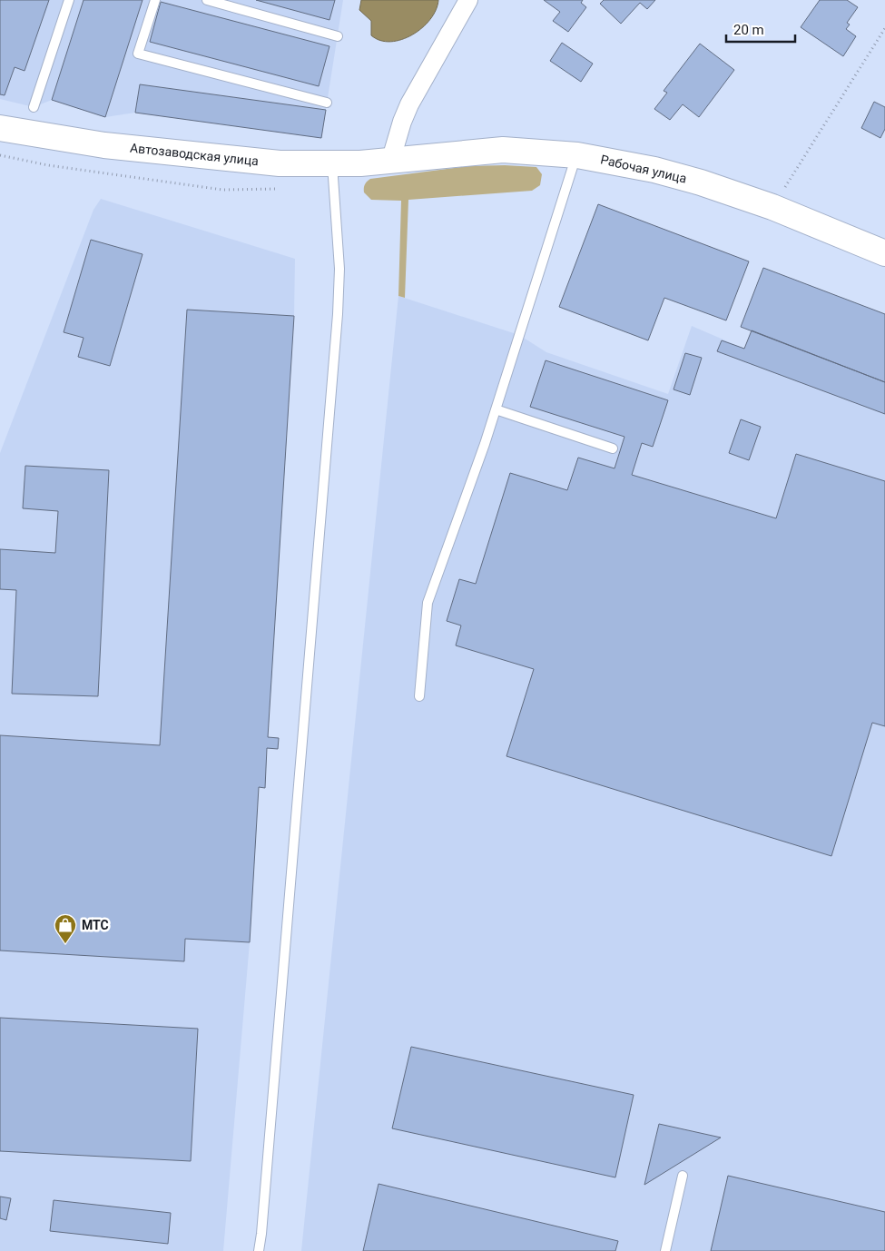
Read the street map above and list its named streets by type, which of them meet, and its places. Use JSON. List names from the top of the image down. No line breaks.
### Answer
{"streets":{"street":["Автозаводская улица","Рабочая улица"]},"crossings":[["Автозаводская улица","Рабочая улица"]],"places":{"shop":["МТС"]},"scale_bar":"20 m"}
